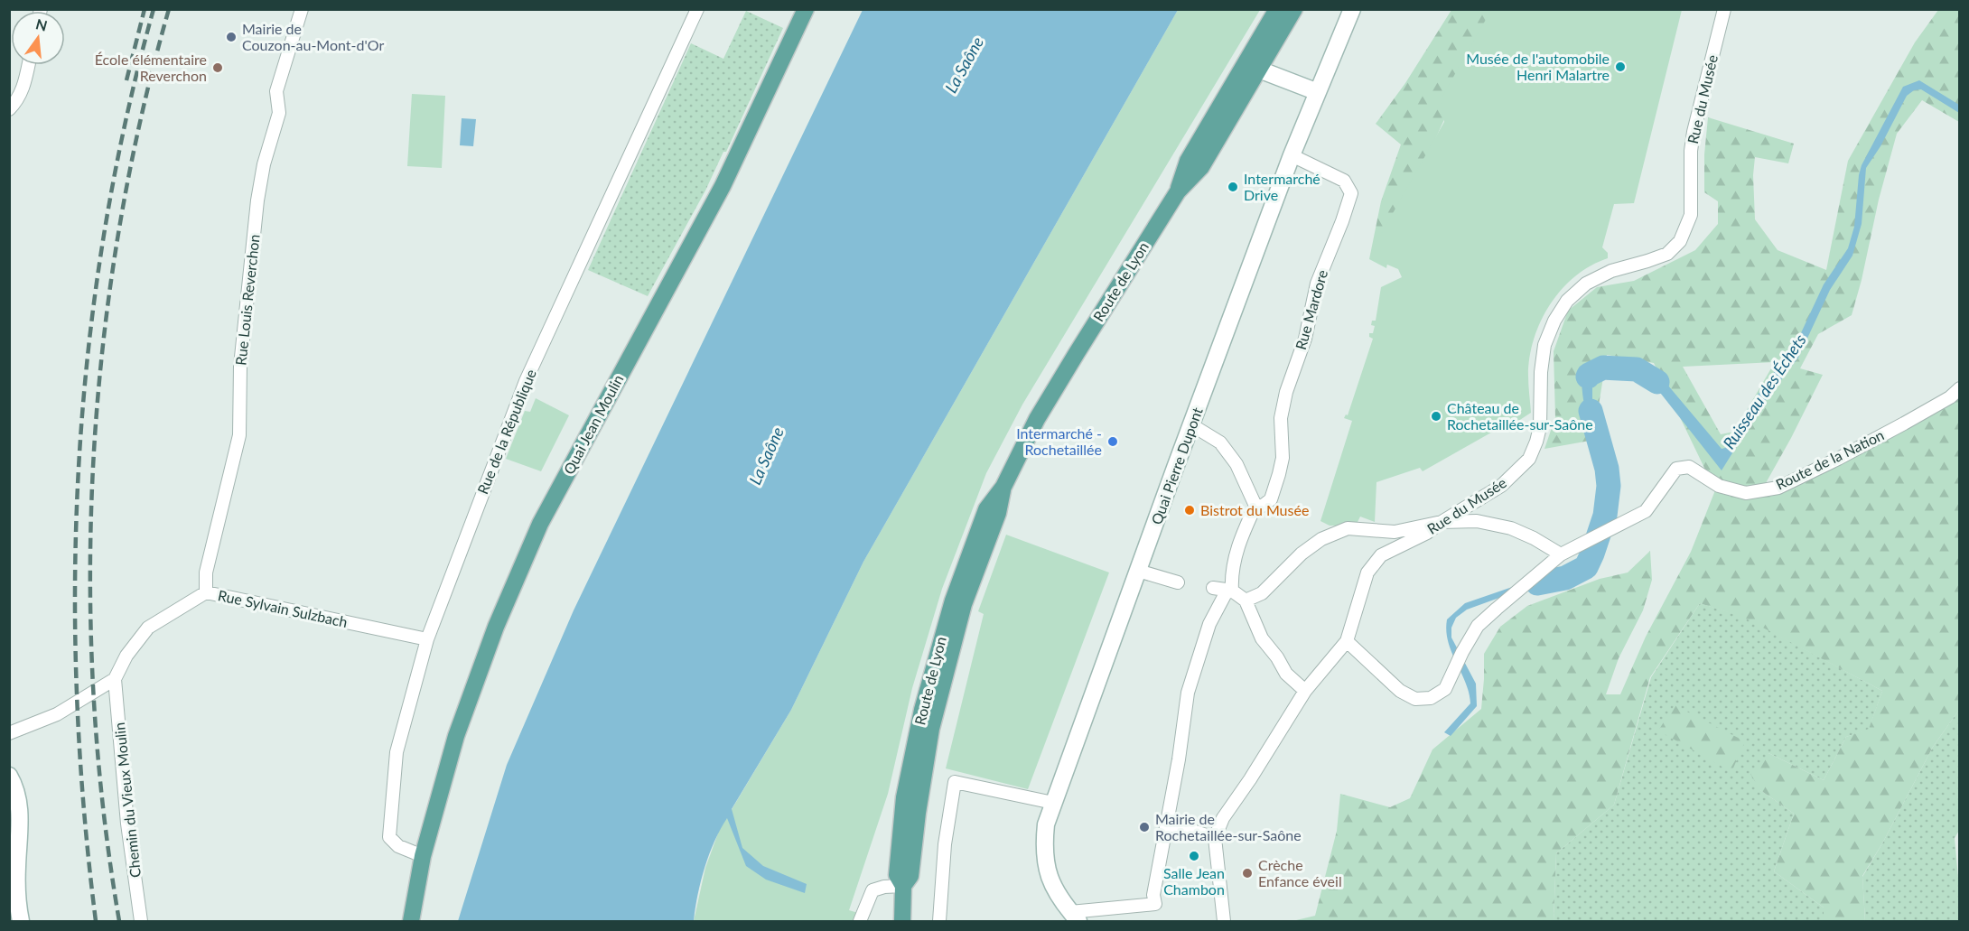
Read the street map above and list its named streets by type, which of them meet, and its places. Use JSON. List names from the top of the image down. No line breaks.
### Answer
{"streets":{"main road":["Route de Lyon","Quai Jean Moulin"],"street":["Rue du Musée","Rue Louis Reverchon","Rue Mardore","Rue de la République","Route de la Nation","Quai Pierre Dupont","Rue Sylvain Sulzbach","Chemin du Vieux Moulin"]},"crossings":[["Rue du Musée","Route de la Nation"],["Rue Louis Reverchon","Rue Sylvain Sulzbach"],["Rue Mardore","Quai Pierre Dupont"],["Quai Jean Moulin","Rue de la République"],["Rue de la République","Rue Sylvain Sulzbach"],["Rue Sylvain Sulzbach","Chemin du Vieux Moulin"]],"water":["La Saône","Ruisseau des Échets"],"places":["Mairie de Couzon-au-Mont-d'Or","Musée de l'automobile Henri Malartre","École élémentaire Reverchon","Intermarché Drive","Château de Rochetaillée-sur-Saône","Intermarché - Rochetaillée","Bistrot du Musée","Mairie de Rochetaillée-sur-Saône","Salle Jean Chambon","Crèche Enfance éveil"],"north":"top"}
